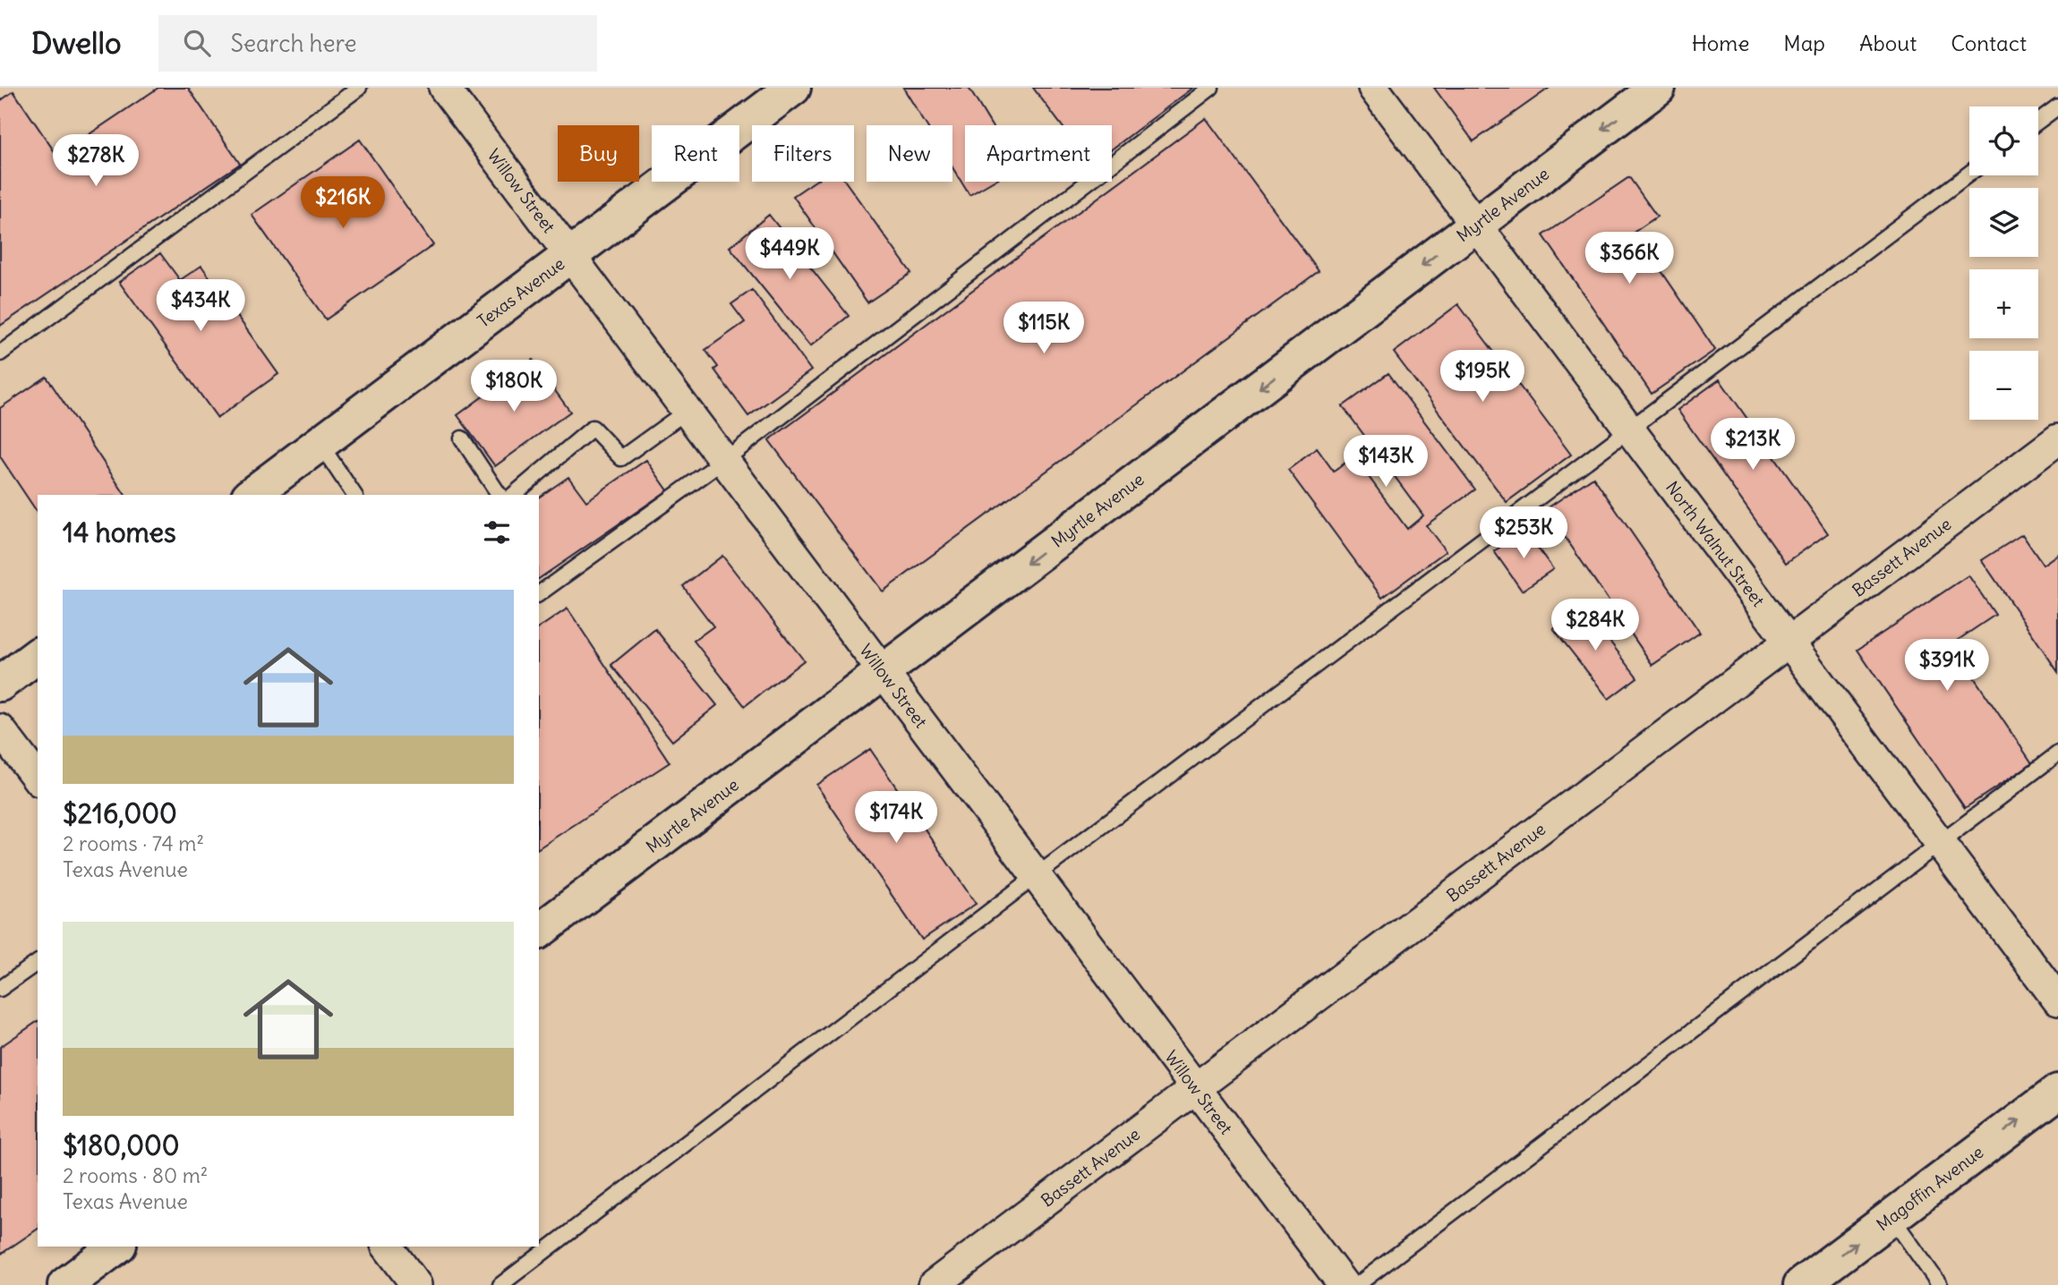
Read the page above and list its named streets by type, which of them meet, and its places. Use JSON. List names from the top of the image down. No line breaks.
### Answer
{"streets":{"street":["Willow Street","Myrtle Avenue","Texas Avenue","North Walnut Street","Bassett Avenue","Magoffin Avenue"]},"crossings":[["Willow Street","Myrtle Avenue"],["Willow Street","Texas Avenue"],["Willow Street","Bassett Avenue"],["Myrtle Avenue","North Walnut Street"],["North Walnut Street","Bassett Avenue"]],"one_way":["Myrtle Avenue","Magoffin Avenue"],"page":{"header":"Dwello","search":"Search here","nav":["Home","Map","About","Contact"],"map_buttons":["+","−"],"chip":["Buy","Rent","Filters","New","Apartment"],"price":["$278K","$216K","$449K","$366K","$434K","$115K","$195K","$180K","$213K","$143K","$253K","$284K","$391K","$174K"],"heading":"14 homes","list":[{"name":"$216,000","note":"2 rooms · 74 m² · Texas Avenue"},{"name":"$180,000","note":"2 rooms · 80 m² · Texas Avenue"}]}}
